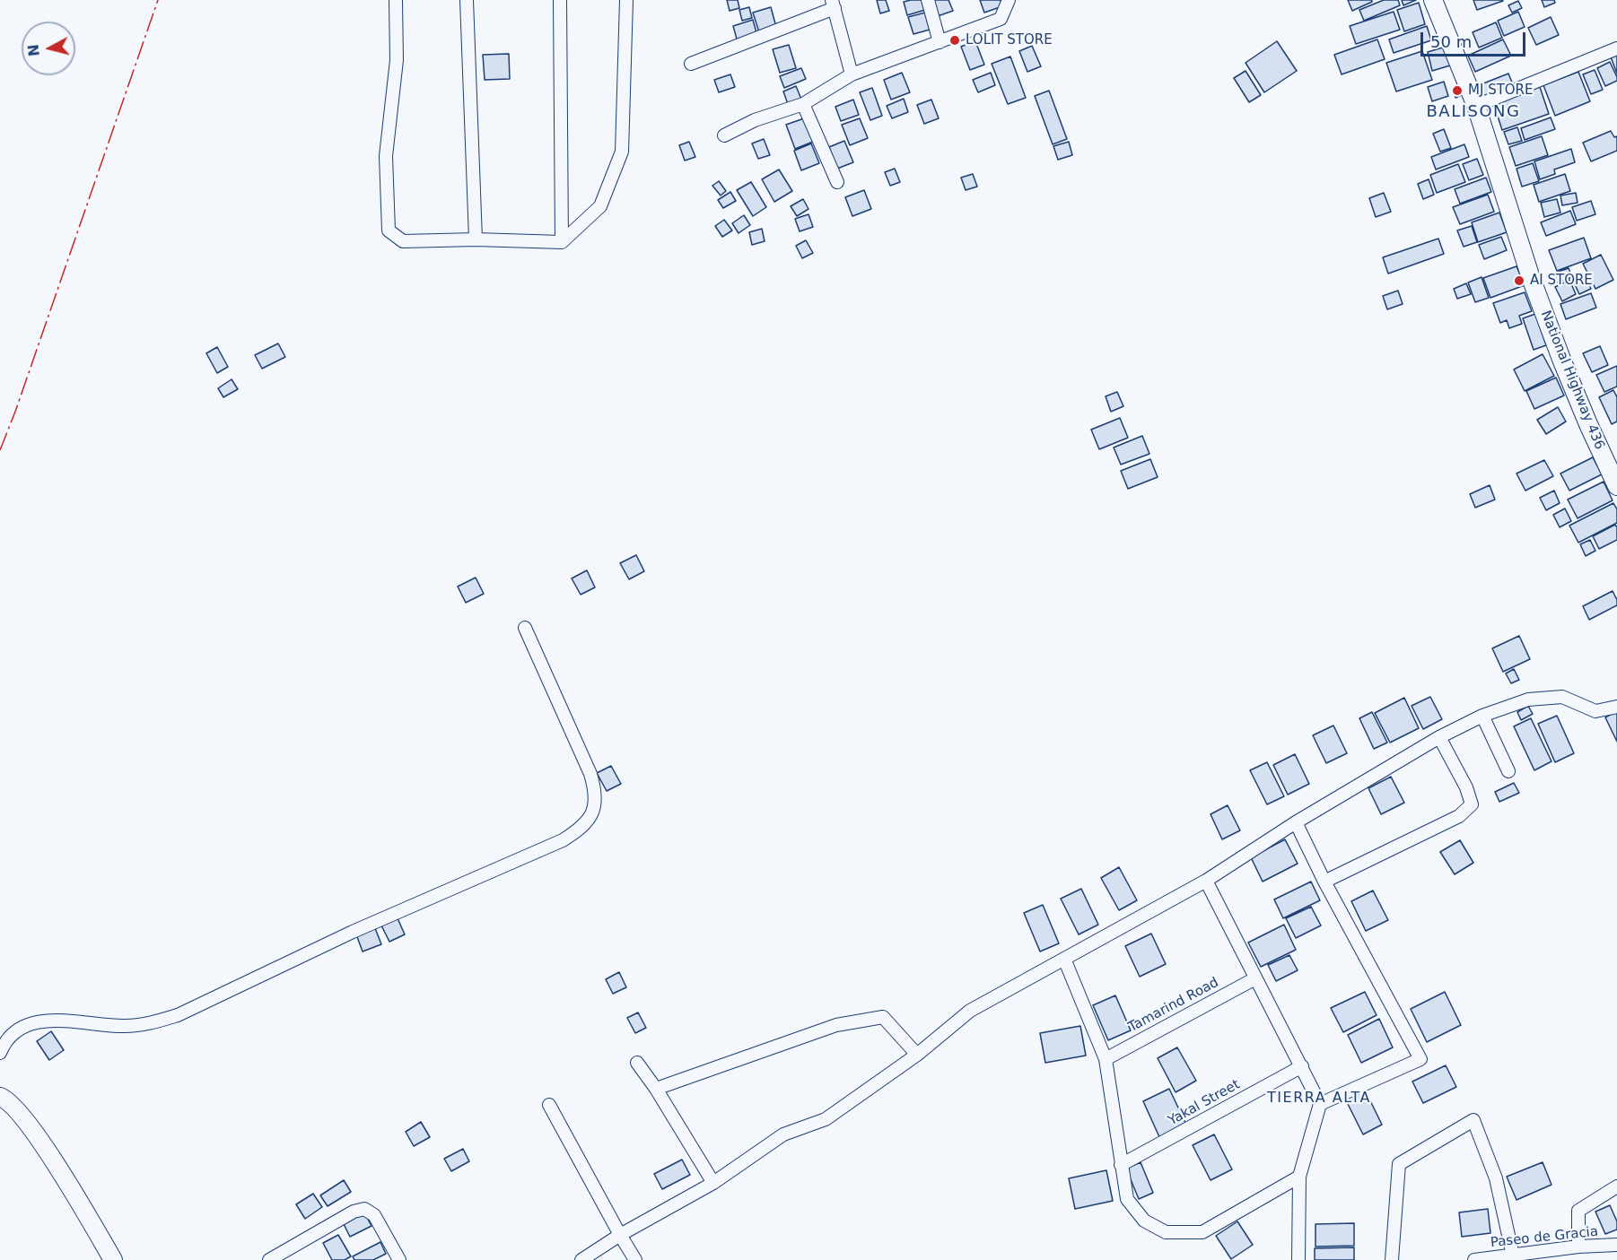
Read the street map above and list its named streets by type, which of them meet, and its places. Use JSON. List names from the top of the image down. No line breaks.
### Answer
{"streets":{"main road":["National Highway 436"],"street":["Tamarind Road","Yakal Street","Paseo de Gracia"]},"districts":["BALISONG","TIERRA ALTA"],"places":["LOLIT STORE","MJ STORE","AI STORE"],"scale_bar":"50 m","north":"left"}
